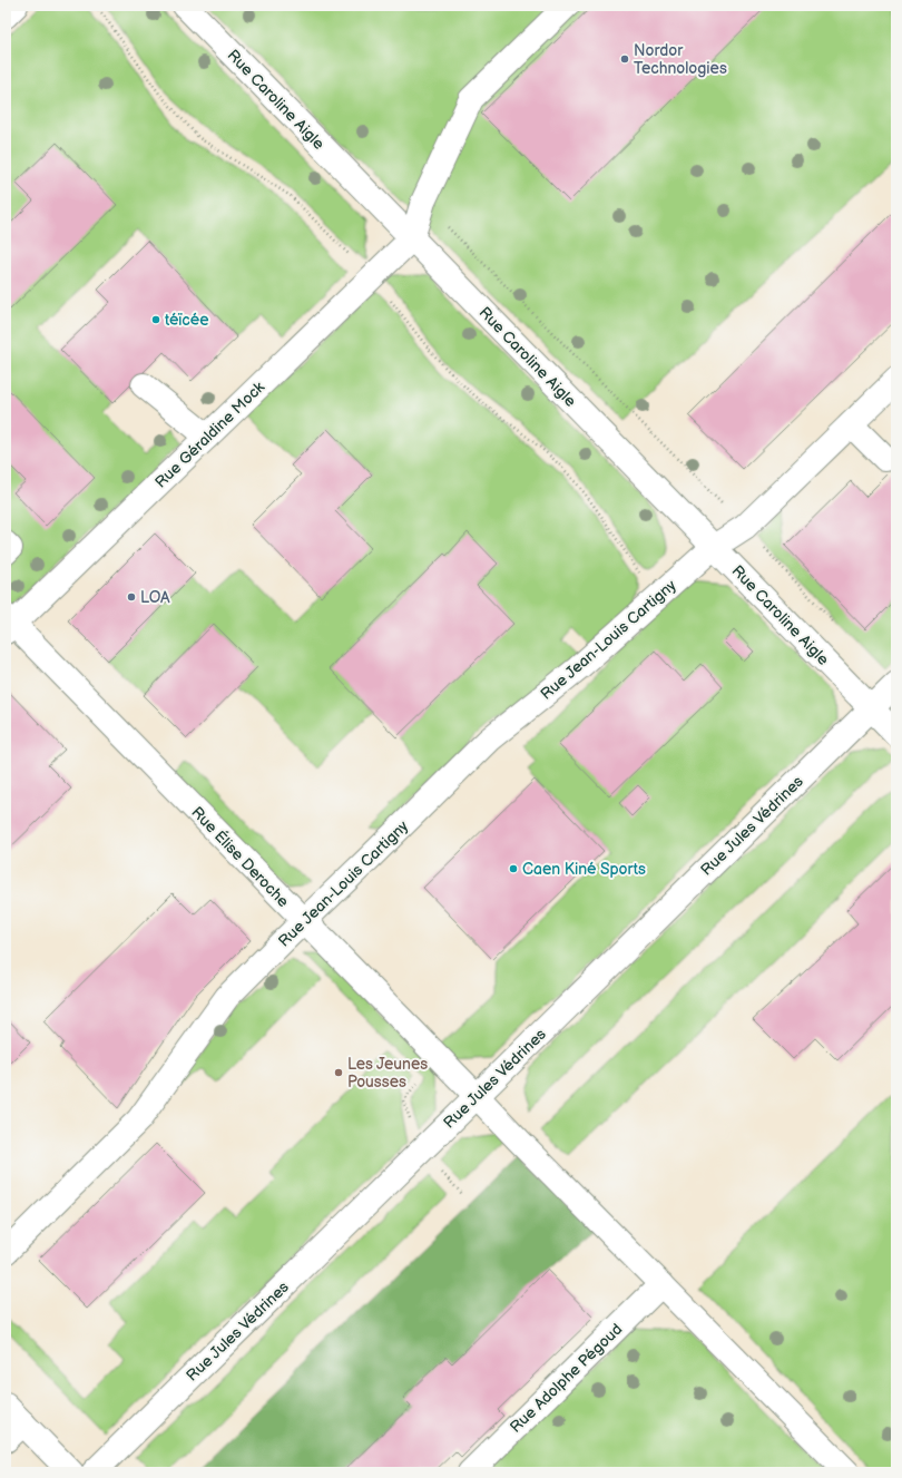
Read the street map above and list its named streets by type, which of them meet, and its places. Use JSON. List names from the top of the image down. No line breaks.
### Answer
{"streets":{"street":["Rue Caroline Aigle","Rue Géraldine Mock","Rue Jean-Louis Cartigny","Rue Jules Védrines","Rue Élise Deroche","Rue Adolphe Pégoud"]},"crossings":[["Rue Caroline Aigle","Rue Géraldine Mock"],["Rue Caroline Aigle","Rue Jean-Louis Cartigny"],["Rue Caroline Aigle","Rue Jules Védrines"],["Rue Géraldine Mock","Rue Élise Deroche"],["Rue Jean-Louis Cartigny","Rue Élise Deroche"],["Rue Jules Védrines","Rue Élise Deroche"]],"places":["Nordor Technologies","téïcée","LOA","Caen Kiné Sports","Les Jeunes Pousses"]}
